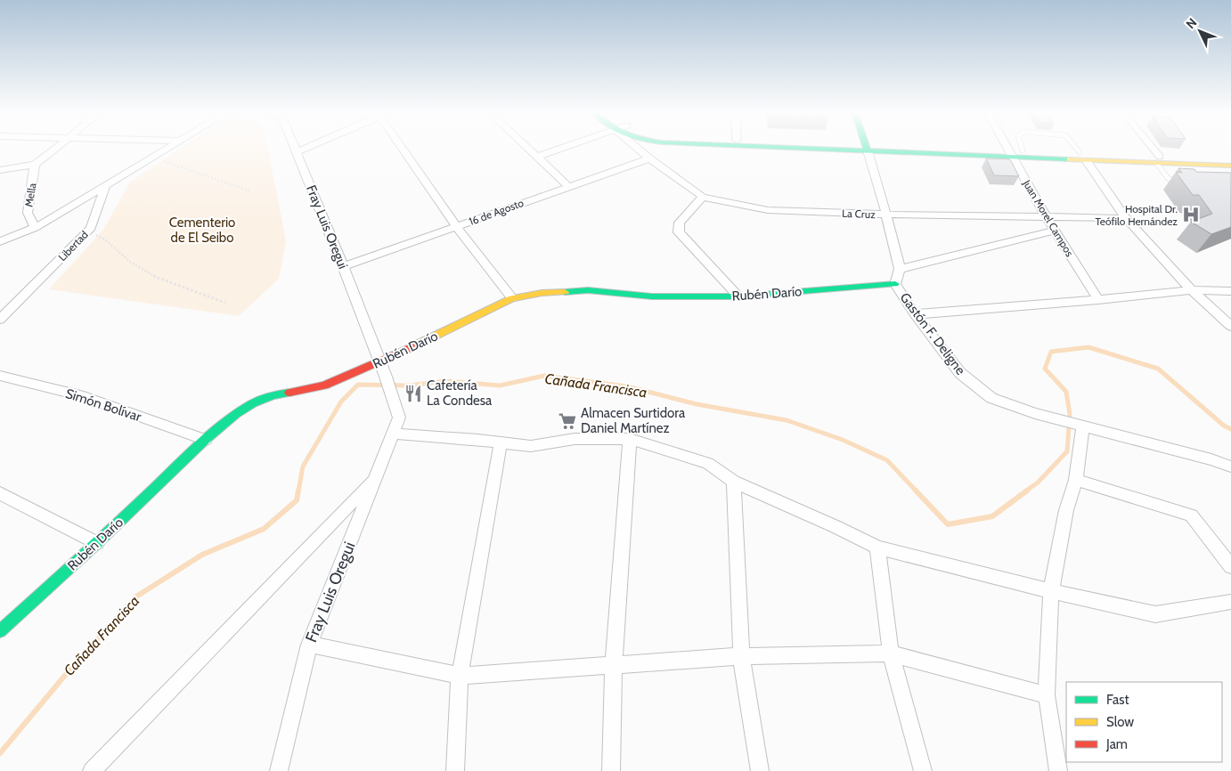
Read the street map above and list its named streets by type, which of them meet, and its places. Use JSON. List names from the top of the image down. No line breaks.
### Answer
{"streets":{"main road":["Rubén Darío"],"street":["Mella","16 de Agosto","La Cruz","Juan Morel Campos","Fray Luis Oregui","Libertad","Gastón F. Deligne","Simón Bolívar"]},"crossings":[["16 de Agosto","La Cruz"],["16 de Agosto","Fray Luis Oregui"],["La Cruz","Juan Morel Campos"],["Fray Luis Oregui","Rubén Darío"],["Rubén Darío","Gastón F. Deligne"],["Rubén Darío","Simón Bolívar"]],"water":["Cañada Francisca"],"parks":["Cementerio de El Seibo"],"places":{"hospital":["Hospital Dr. Teófilo Hernández"],"restaurant":["Cafetería La Condesa"],"supermarket":["Almacen Surtidora Daniel Martínez"]},"legend":["Fast","Slow","Jam"],"north":"top left"}
